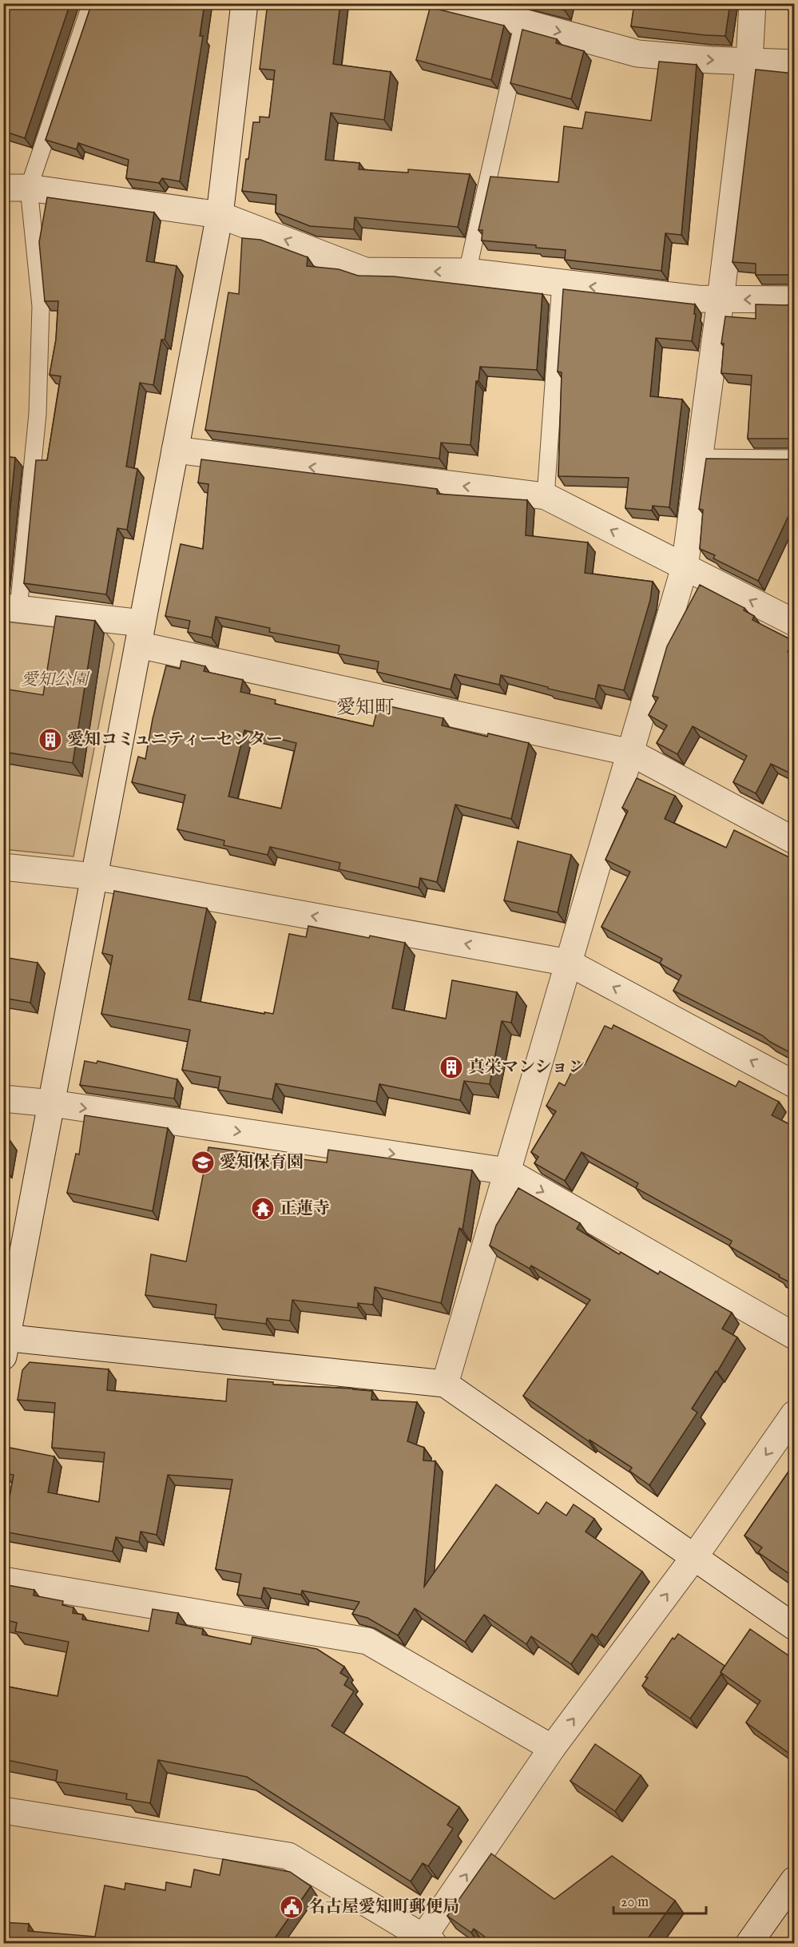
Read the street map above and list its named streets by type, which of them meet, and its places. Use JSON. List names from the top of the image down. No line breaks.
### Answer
{"districts":["愛知町"],"parks":["愛知公園"],"places":{"building":["愛知コミュニティーセンター","真栄マンション"],"school or university":["愛知保育園"],"temple":["正蓮寺"],"public building":["名古屋愛知町郵便局"]},"scale_bar":"20 m"}
